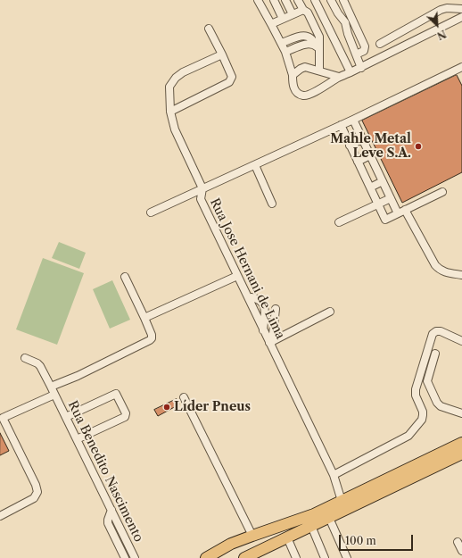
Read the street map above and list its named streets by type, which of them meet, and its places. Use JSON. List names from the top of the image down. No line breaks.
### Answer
{"streets":{"street":["Rua Jose Hernani de Lima","Rua Benedito Nascimento"]},"places":["Mahle Metal Leve S.A.","Líder Pneus"],"scale_bar":"100 m","north":"bottom right"}
